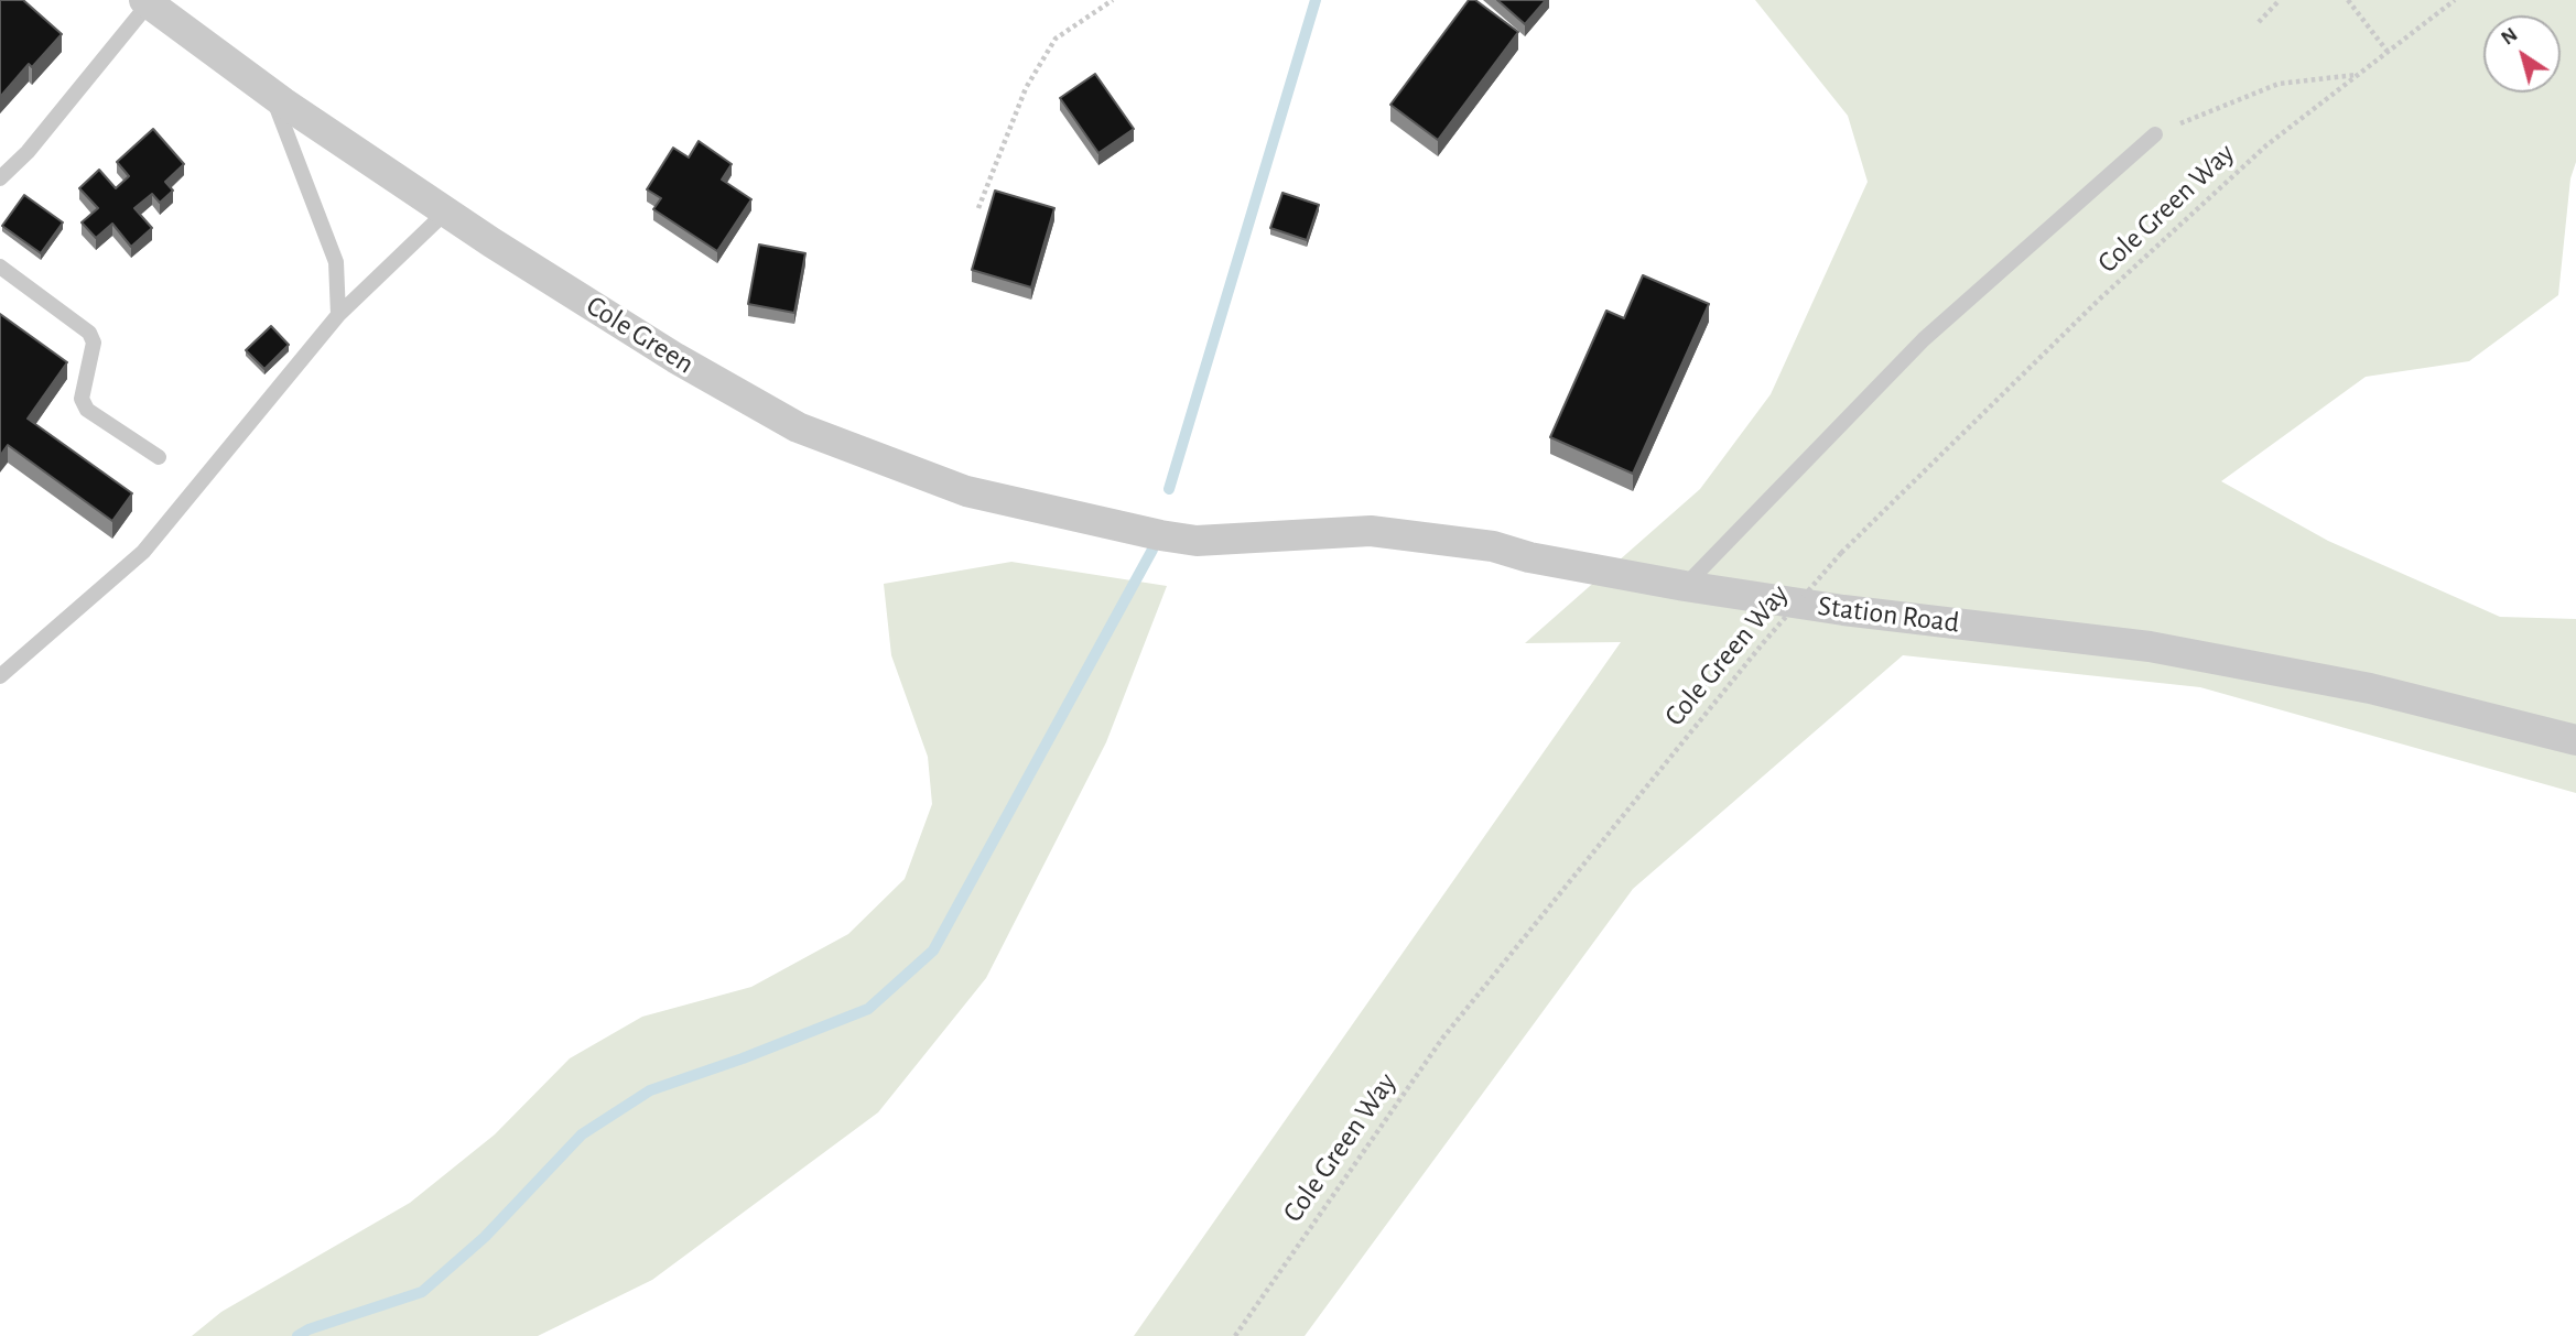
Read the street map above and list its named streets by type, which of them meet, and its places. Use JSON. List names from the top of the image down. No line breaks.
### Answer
{"streets":{"street":["Cole Green","Station Road"],"path":["Cole Green Way"]},"crossings":[["Cole Green","Station Road"]],"north":"top left"}
